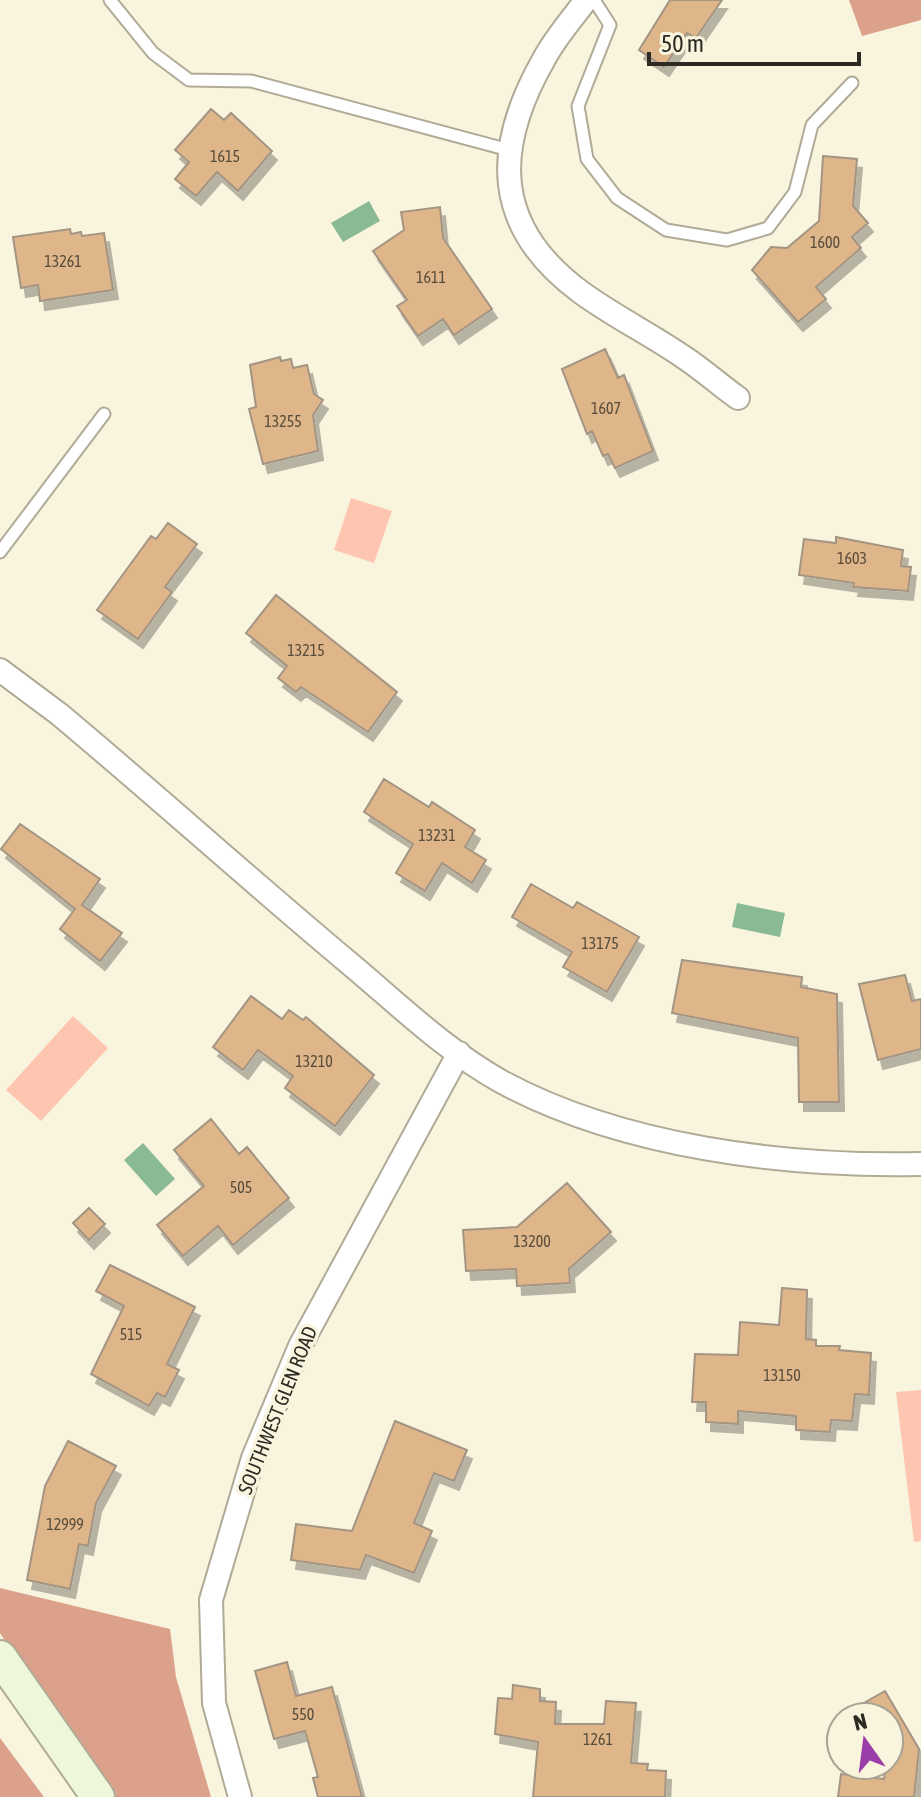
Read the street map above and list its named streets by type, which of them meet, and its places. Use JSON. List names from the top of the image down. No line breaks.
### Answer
{"streets":{"street":["SOUTHWEST GLEN ROAD"]},"house_numbers":["1615","1600","13261","1611","1607","13255","1603","13215","13231","13175","13210","505","13200","515","13150","12999","550","1261"],"scale_bar":"50 m","north":"top"}
